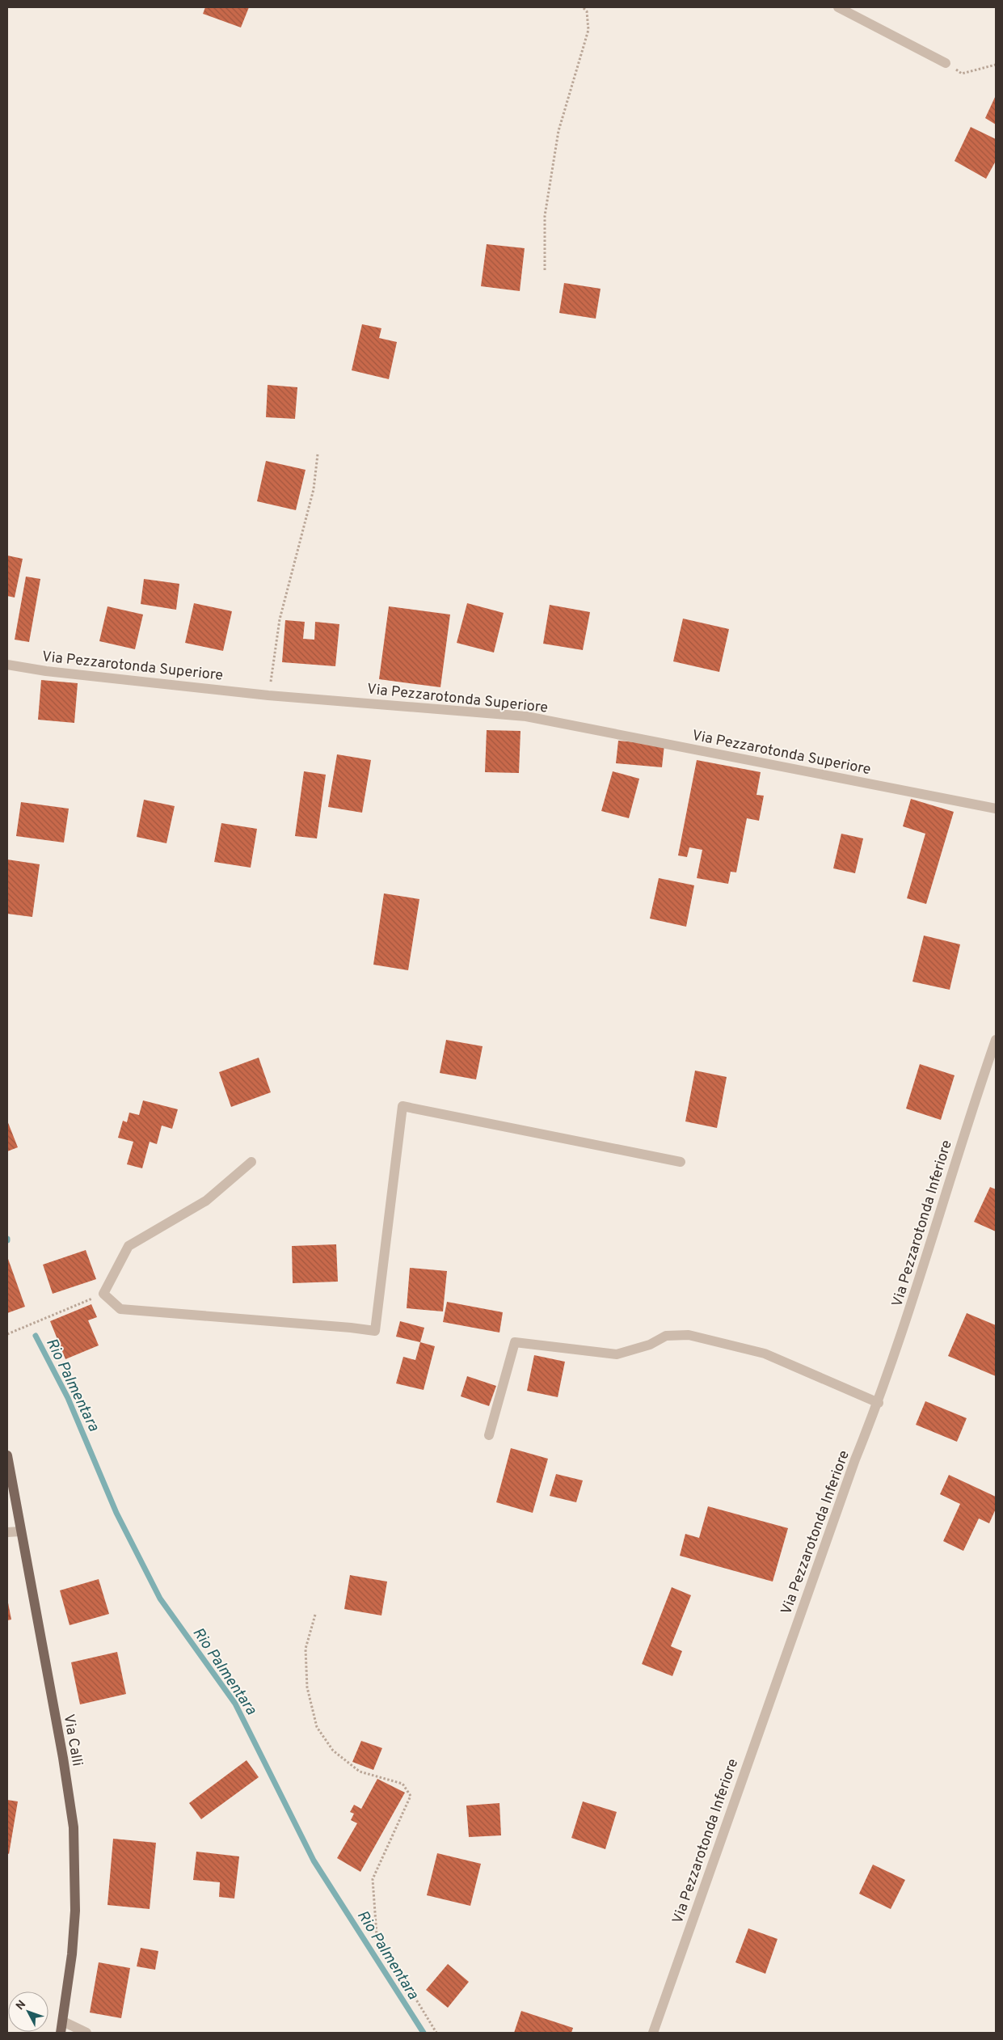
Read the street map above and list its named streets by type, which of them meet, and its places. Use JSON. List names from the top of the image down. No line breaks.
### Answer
{"streets":{"main road":["Via Calli"],"street":["Via Pezzarotonda Superiore","Via Pezzarotonda Inferiore"]},"water":["Rio Palmentara"],"north":"top left"}
